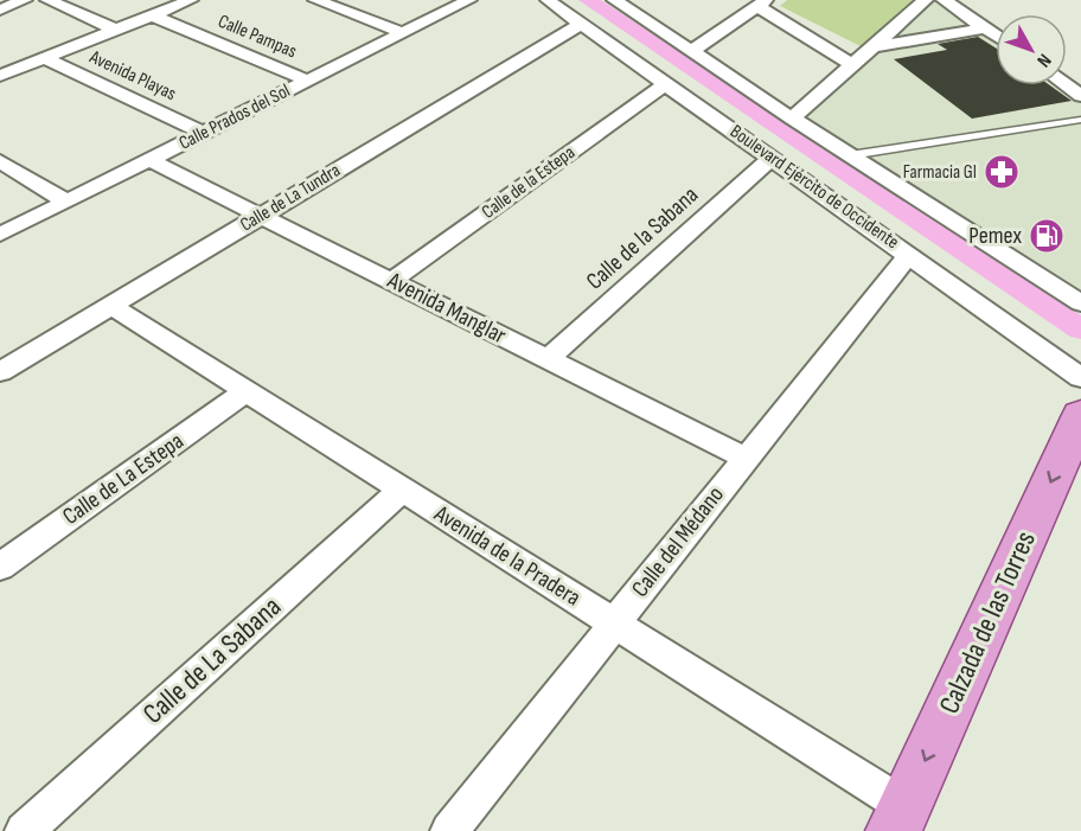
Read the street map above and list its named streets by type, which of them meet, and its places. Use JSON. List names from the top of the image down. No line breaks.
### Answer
{"streets":{"main road":["Calzada de las Torres"],"street":["Calle Pampas","Avenida Playas","Calle Prados del Sol","Calle de la Estepa","Boulevard Ejército de Occidente","Calle de La Tundra","Calle de la Sabana","Avenida Manglar","Calle de La Estepa","Calle del Médano","Avenida de la Pradera","Calle de La Sabana"]},"crossings":[["Calle Pampas","Calle Prados del Sol"],["Avenida Playas","Calle Prados del Sol"],["Calle Prados del Sol","Avenida Manglar"],["Calle de la Estepa","Boulevard Ejército de Occidente"],["Calle de la Estepa","Avenida Manglar"],["Boulevard Ejército de Occidente","Calle de La Tundra"],["Boulevard Ejército de Occidente","Calle de la Sabana"],["Boulevard Ejército de Occidente","Calle del Médano"],["Calle de La Tundra","Avenida Manglar"],["Calle de La Tundra","Avenida de la Pradera"],["Calle de la Sabana","Avenida Manglar"],["Avenida Manglar","Calle del Médano"],["Calle de La Estepa","Avenida de la Pradera"],["Calle del Médano","Avenida de la Pradera"],["Avenida de la Pradera","Calzada de las Torres"],["Avenida de la Pradera","Calle de La Sabana"]],"one_way":["Calzada de las Torres"],"places":{"pharmacy":["Farmacia GI"],"fuel station":["Pemex"]},"north":"bottom right"}
